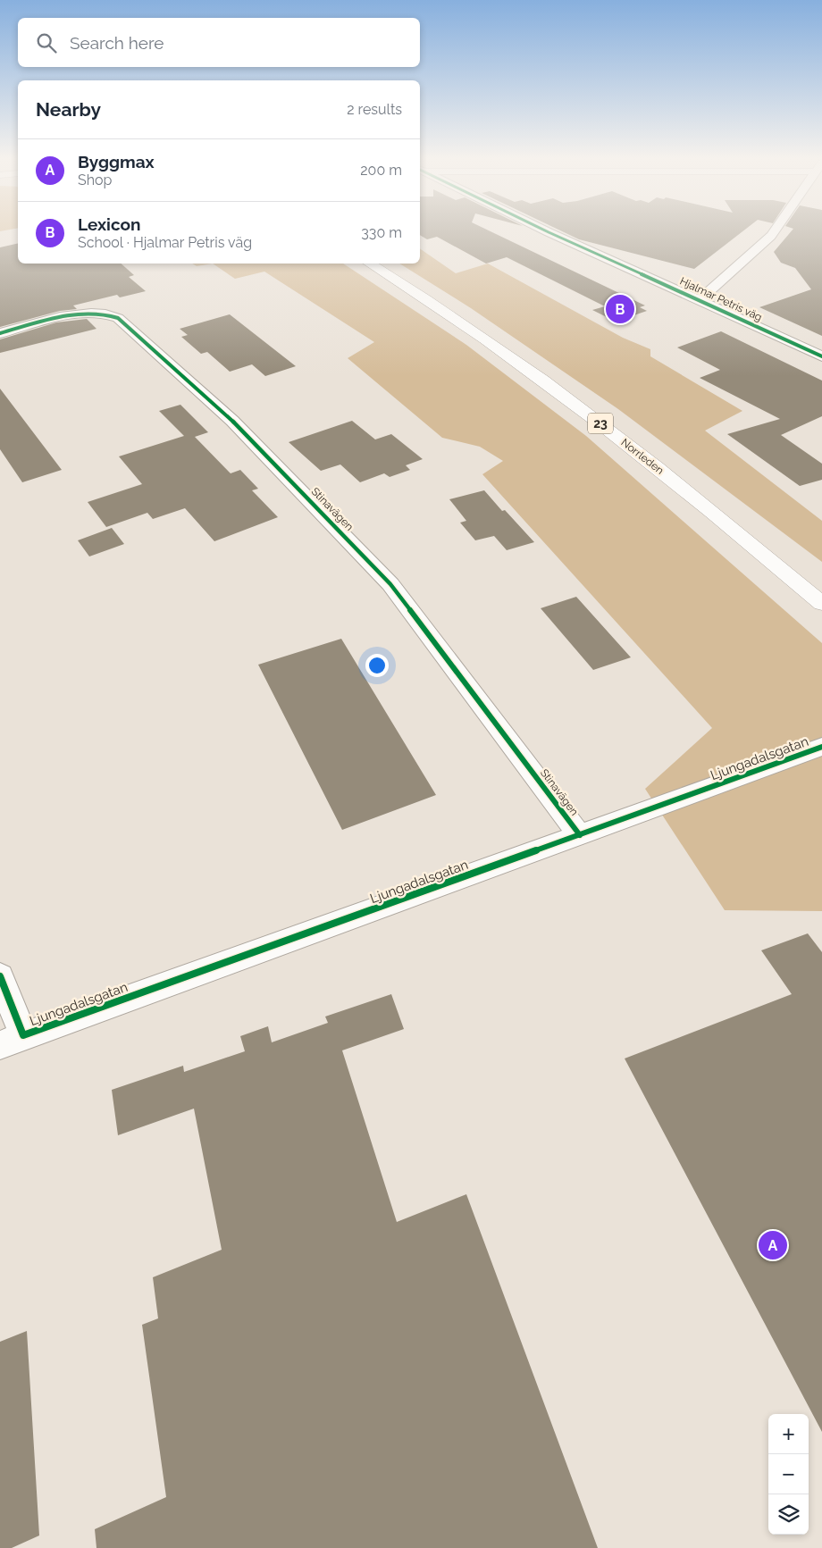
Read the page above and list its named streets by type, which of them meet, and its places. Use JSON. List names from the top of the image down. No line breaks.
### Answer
{"streets":{"highway":["23","Norrleden"],"street":["Hjalmar Petris väg","Stinavägen","Ljungadalsgatan"]},"crossings":[["Stinavägen","Ljungadalsgatan"]],"page":{"search":"Search here","heading":["Nearby","2 results"],"list":[{"mark":"A","name":"Byggmax","note":"Shop","value":"200 m"},{"mark":"B","name":"Lexicon","note":"School · Hjalmar Petris väg","value":"330 m"}],"pins":["B","A"],"map_buttons":["+","−"]}}
